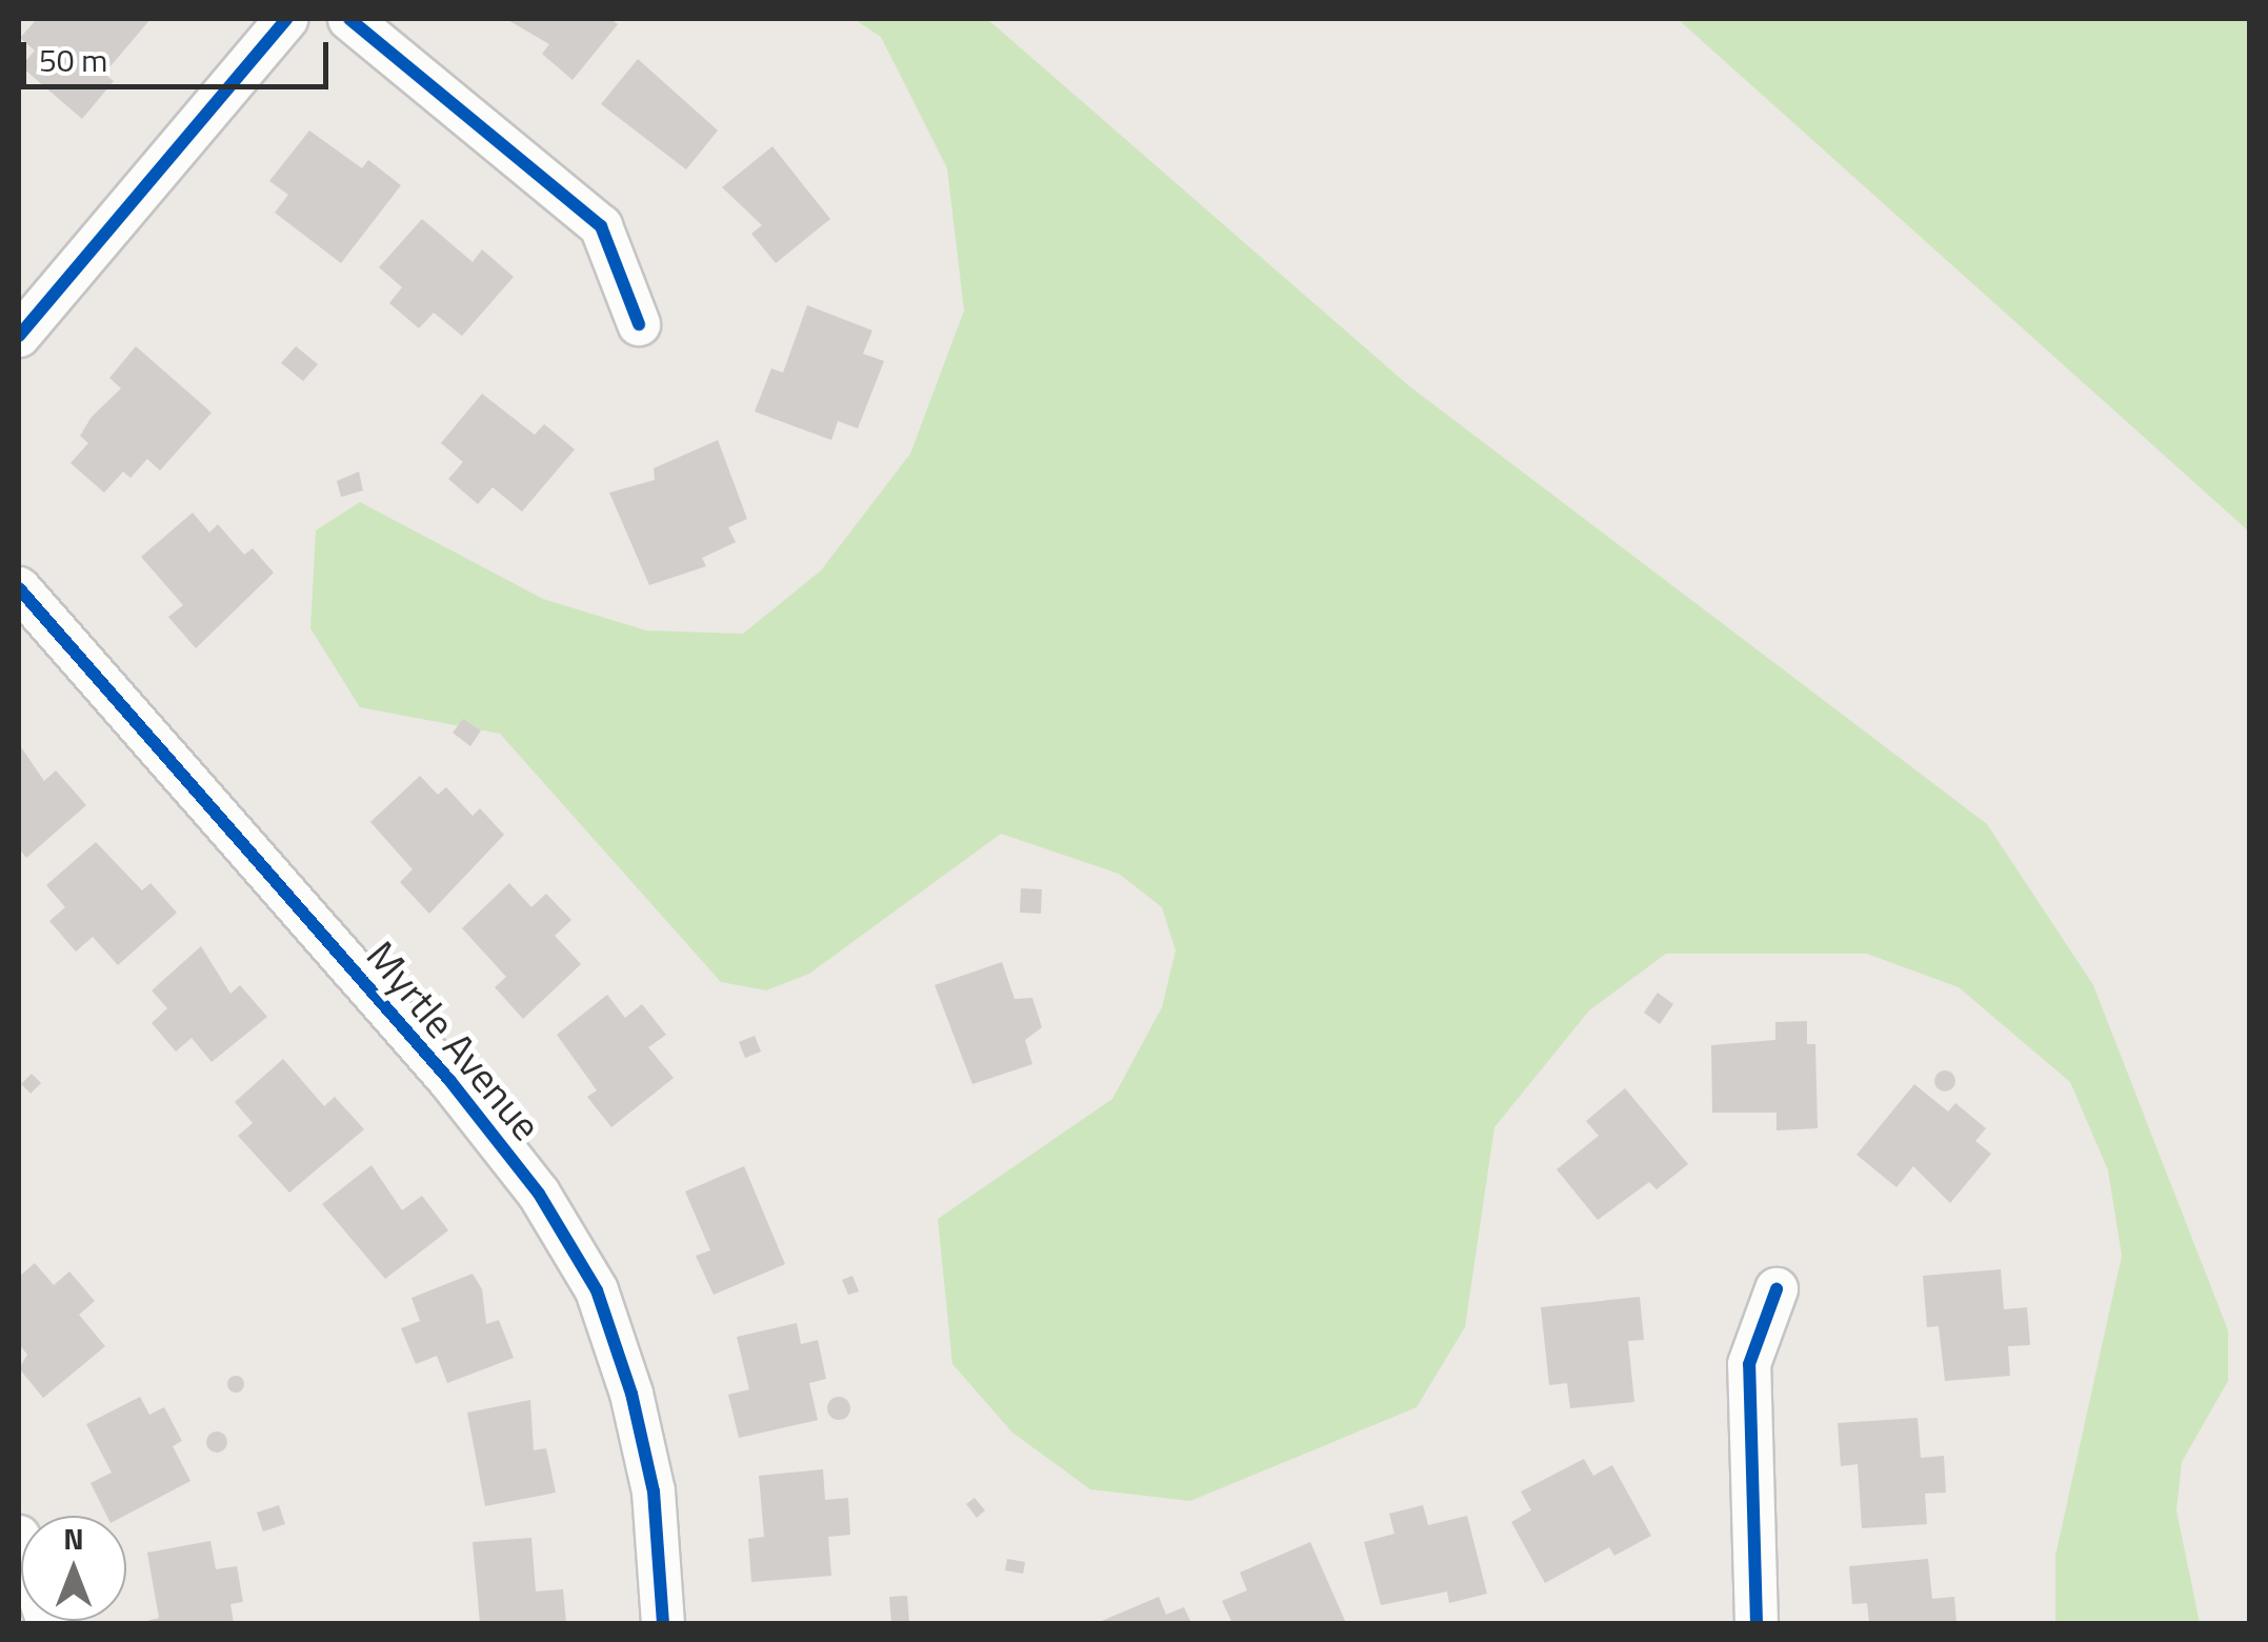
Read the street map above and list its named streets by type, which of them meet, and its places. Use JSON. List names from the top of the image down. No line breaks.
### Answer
{"streets":{"street":["Myrtle Avenue"]},"scale_bar":"50 m","north":"top"}
